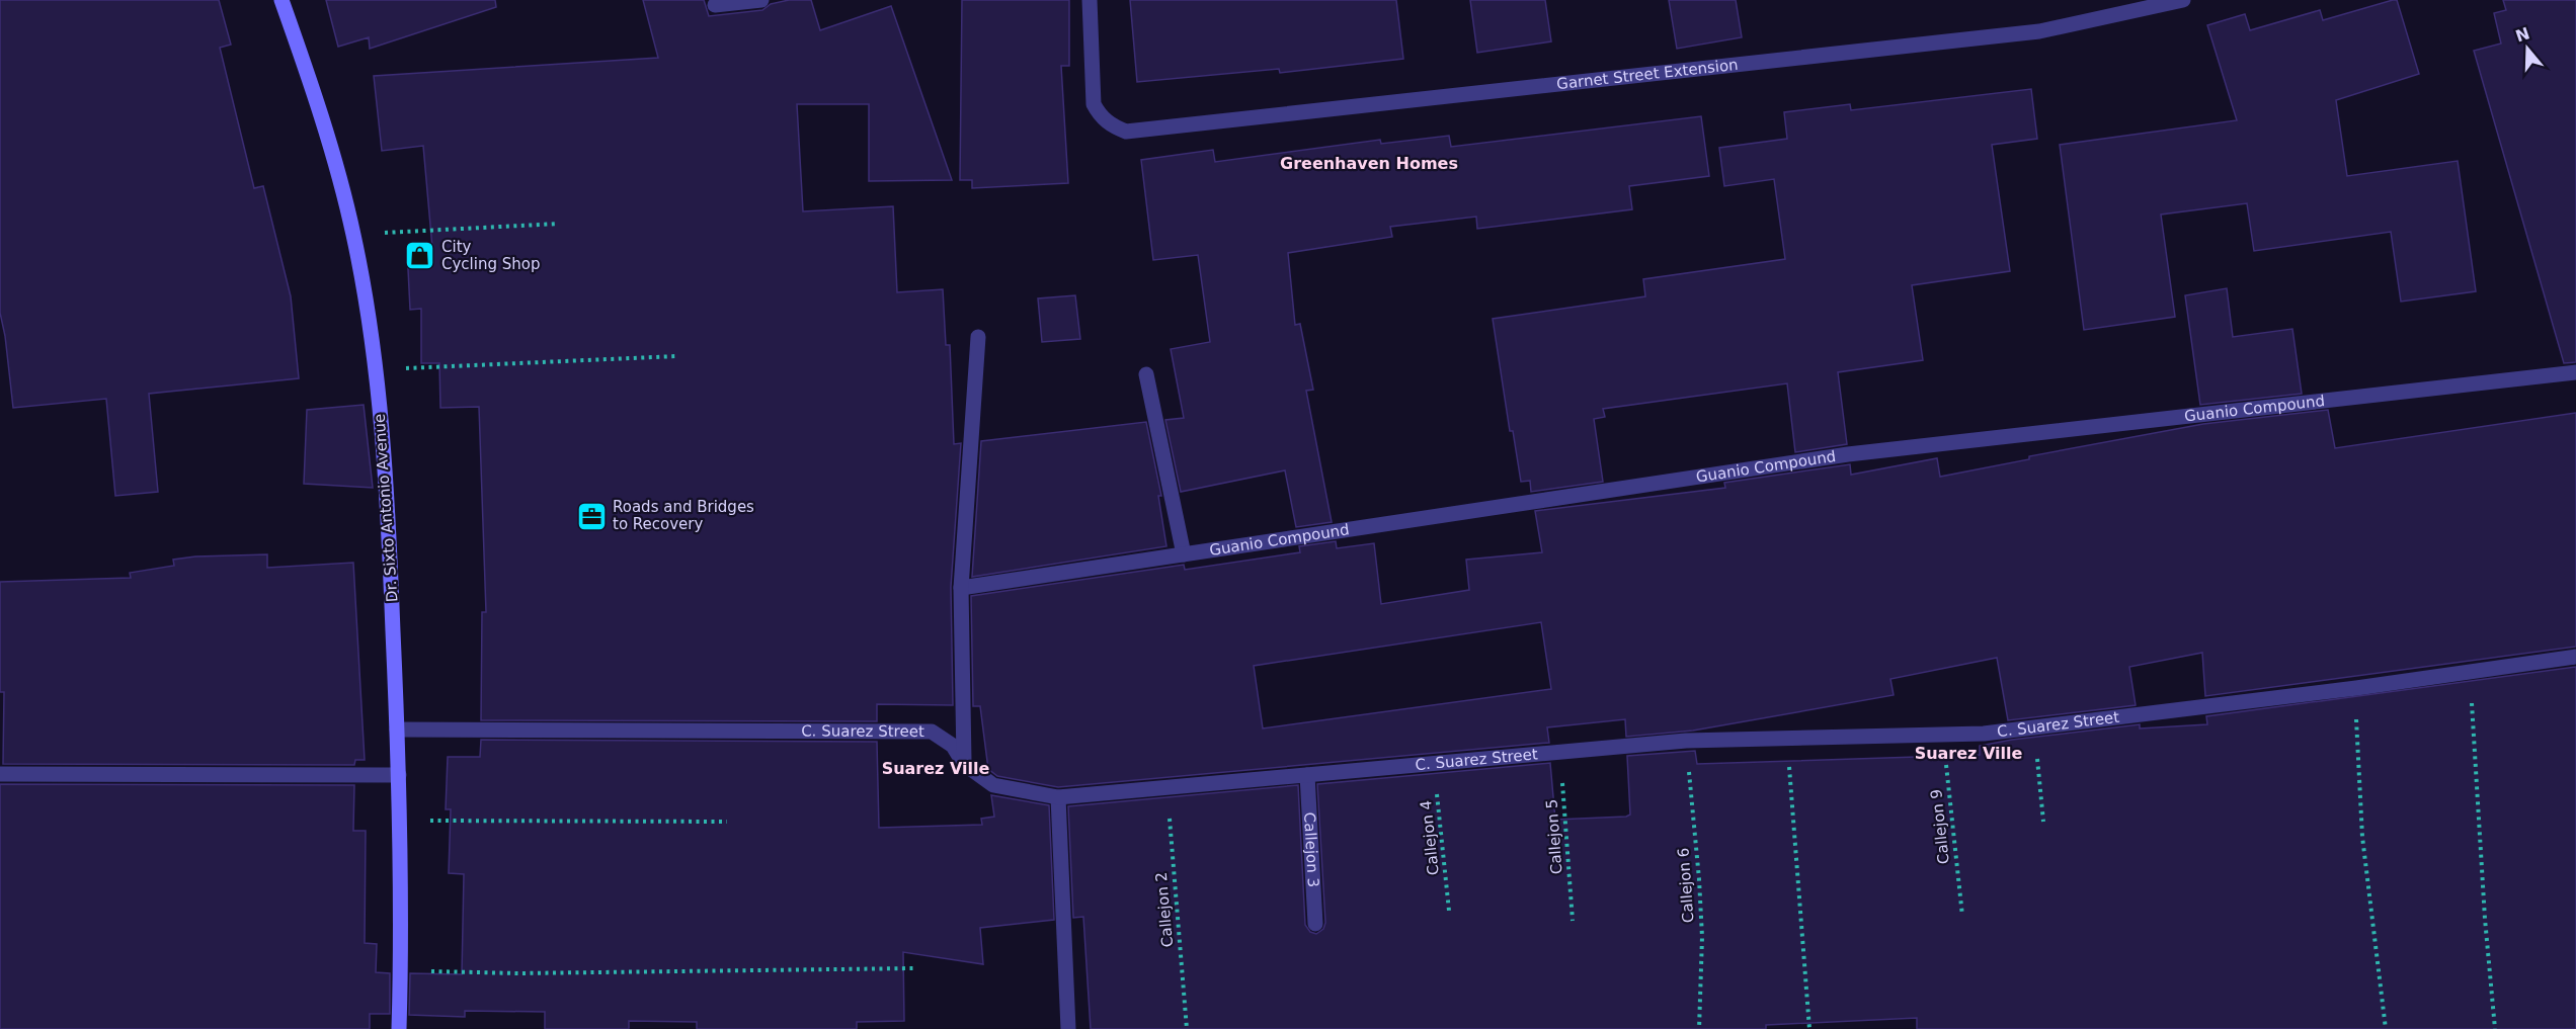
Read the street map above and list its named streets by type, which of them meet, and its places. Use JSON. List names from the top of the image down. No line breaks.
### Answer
{"streets":{"main road":["Dr. Sixto Antonio Avenue"],"street":["Garnet Street Extension","Guanio Compound","C. Suarez Street","Callejon 3"],"path":["Callejon 9","Callejon 5","Callejon 4","Callejon 6","Callejon 2"]},"crossings":[["Dr. Sixto Antonio Avenue","C. Suarez Street"],["C. Suarez Street","Callejon 9"],["C. Suarez Street","Callejon 5"],["C. Suarez Street","Callejon 4"],["C. Suarez Street","Callejon 3"],["C. Suarez Street","Callejon 6"],["C. Suarez Street","Callejon 2"]],"districts":["Greenhaven Homes","Suarez Ville","Suarez Ville"],"places":{"shop":["City Cycling Shop"],"office":["Roads and Bridges to Recovery"]},"north":"top"}
